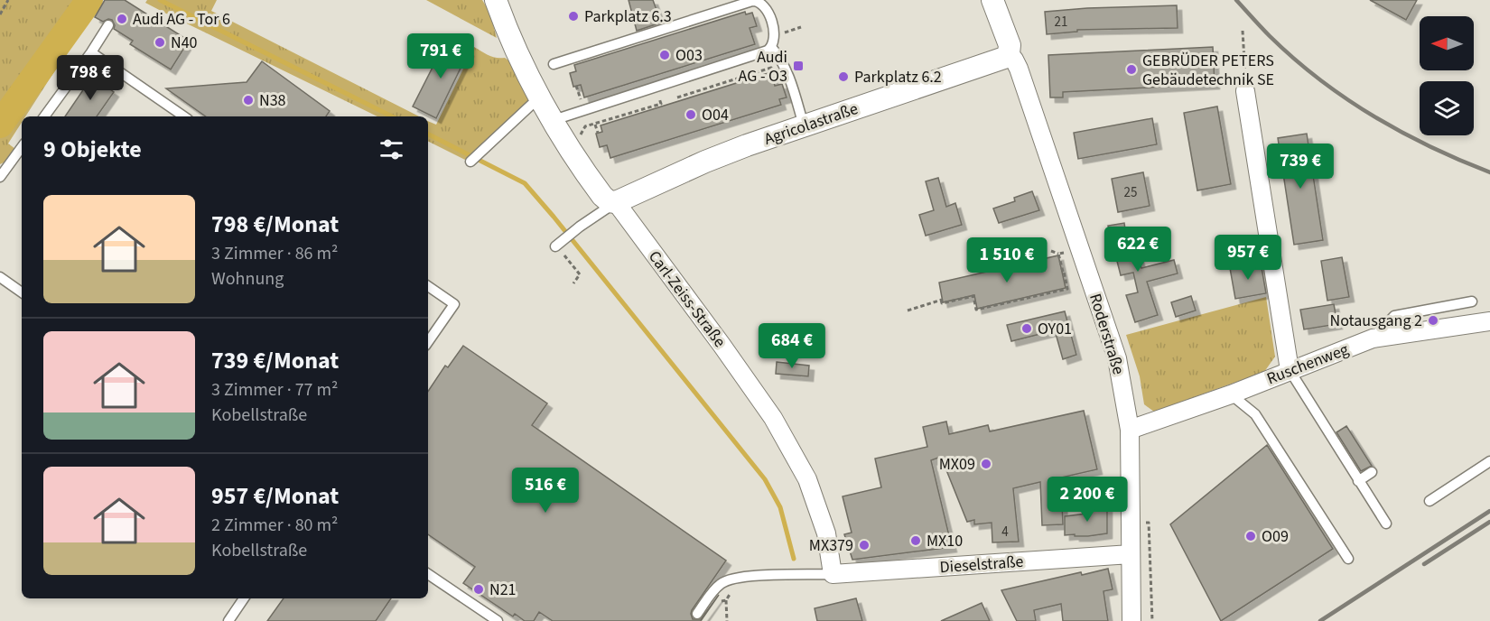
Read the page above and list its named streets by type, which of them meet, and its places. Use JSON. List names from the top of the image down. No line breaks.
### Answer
{"streets":{"street":["Agricolastraße","Carl-Zeiss-Straße","Roderstraße","Ruschenweg","Dieselstraße"]},"crossings":[["Agricolastraße","Carl-Zeiss-Straße"],["Agricolastraße","Roderstraße"],["Carl-Zeiss-Straße","Dieselstraße"],["Roderstraße","Ruschenweg"],["Roderstraße","Dieselstraße"]],"places":{"other":["Parkplatz 6.3","Audi AG - Tor 6","N40","O03","GEBRÜDER PETERS Gebäudetechnik SE","Parkplatz 6.2","N38","O04","Notausgang 2","OY01","MX09","O09","MX10","MX379","N21"],"transit":["Audi AG - O3"]},"house_numbers":["21","25","4"],"north":"left","page":{"price":["791 €","798 €","739 €","622 €","957 €","1 510 €","684 €","516 €","2 200 €"],"heading":"9 Objekte","list":[{"name":"798 €/Monat","note":"3 Zimmer · 86 m² · Wohnung"},{"name":"739 €/Monat","note":"3 Zimmer · 77 m² · Kobellstraße"},{"name":"957 €/Monat","note":"2 Zimmer · 80 m² · Kobellstraße"}]}}
